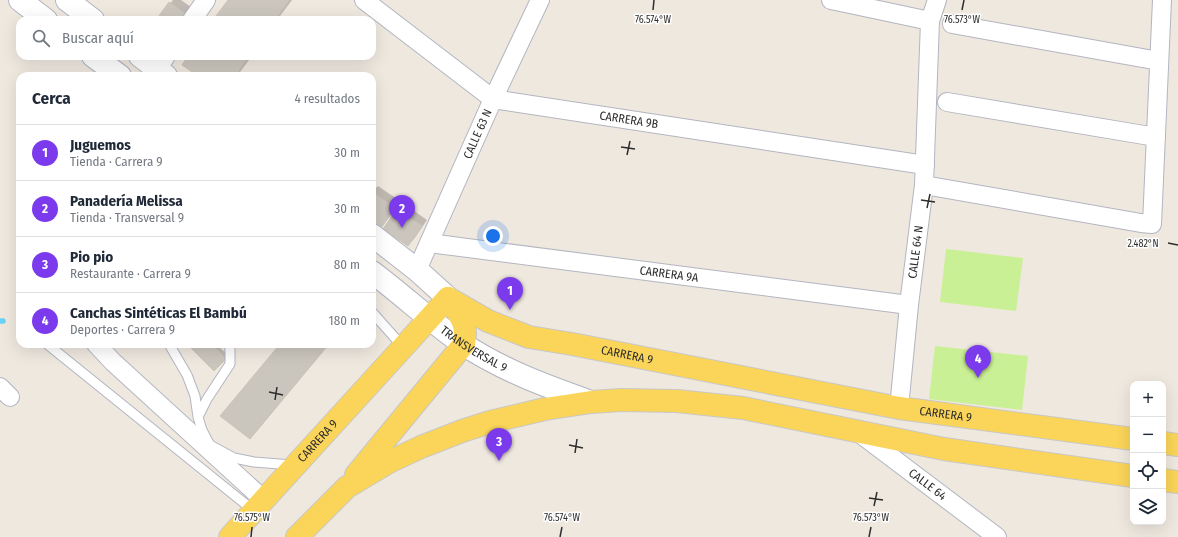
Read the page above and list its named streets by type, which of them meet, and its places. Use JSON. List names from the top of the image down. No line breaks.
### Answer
{"streets":{"main road":["TRANSVERSAL 9","CARRERA 9"],"street":["CARRERA 9B","CALLE 63 N","CALLE 64 N","CARRERA 9A","CALLE 64"]},"crossings":[["CARRERA 9B","CALLE 63 N"],["CARRERA 9B","CALLE 64 N"],["CALLE 63 N","CARRERA 9A"],["CALLE 64 N","CARRERA 9A"],["CALLE 64 N","CARRERA 9"],["TRANSVERSAL 9","CARRERA 9"]],"page":{"search":"Buscar aquí","heading":["Cerca","4 resultados"],"list":[{"mark":"1","name":"Juguemos","note":"Tienda · Carrera 9","value":"30 m"},{"mark":"2","name":"Panadería Melissa","note":"Tienda · Transversal 9","value":"30 m"},{"mark":"3","name":"Pio pio","note":"Restaurante · Carrera 9","value":"80 m"},{"mark":"4","name":"Canchas Sintéticas El Bambú","note":"Deportes · Carrera 9","value":"180 m"}],"pins":["2","1","4","3"],"map_buttons":["+","−"]},"coordinates":["76.574°W","76.573°W","2.482°N","76.575°W"]}
